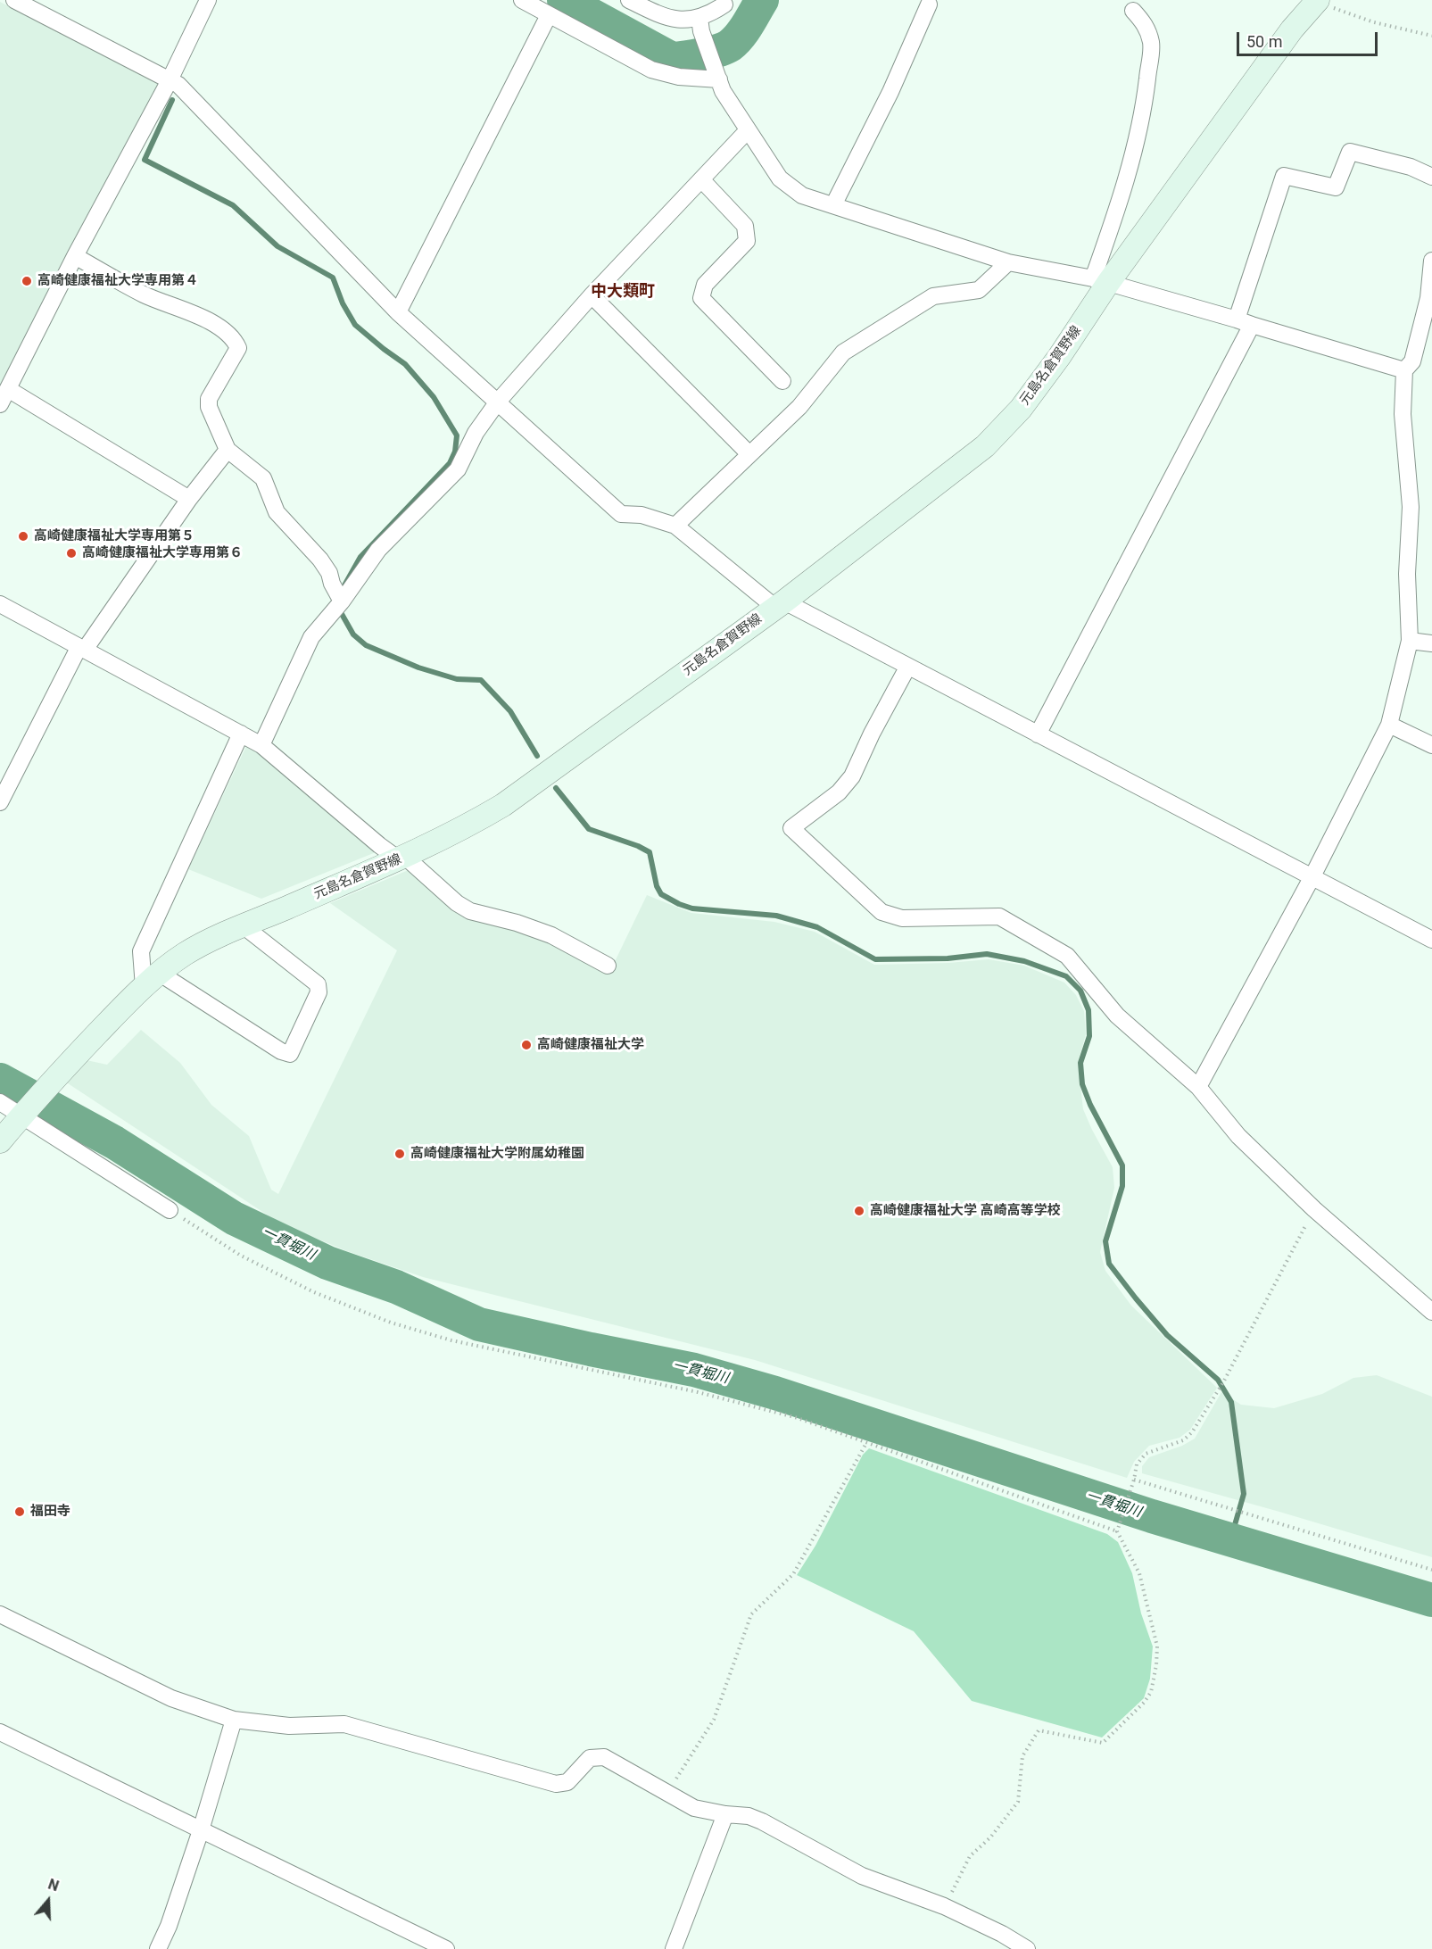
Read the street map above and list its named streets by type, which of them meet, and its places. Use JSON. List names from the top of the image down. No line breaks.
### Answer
{"streets":{"main road":["元島名倉賀野線"]},"districts":["中大類町"],"water":["一貫堀川"],"places":["高崎健康福祉大学専用第４","高崎健康福祉大学専用第５","高崎健康福祉大学専用第６","高崎健康福祉大学","高崎健康福祉大学附属幼稚園","高崎健康福祉大学 高崎高等学校","福田寺"],"scale_bar":"50 m","north":"top"}
